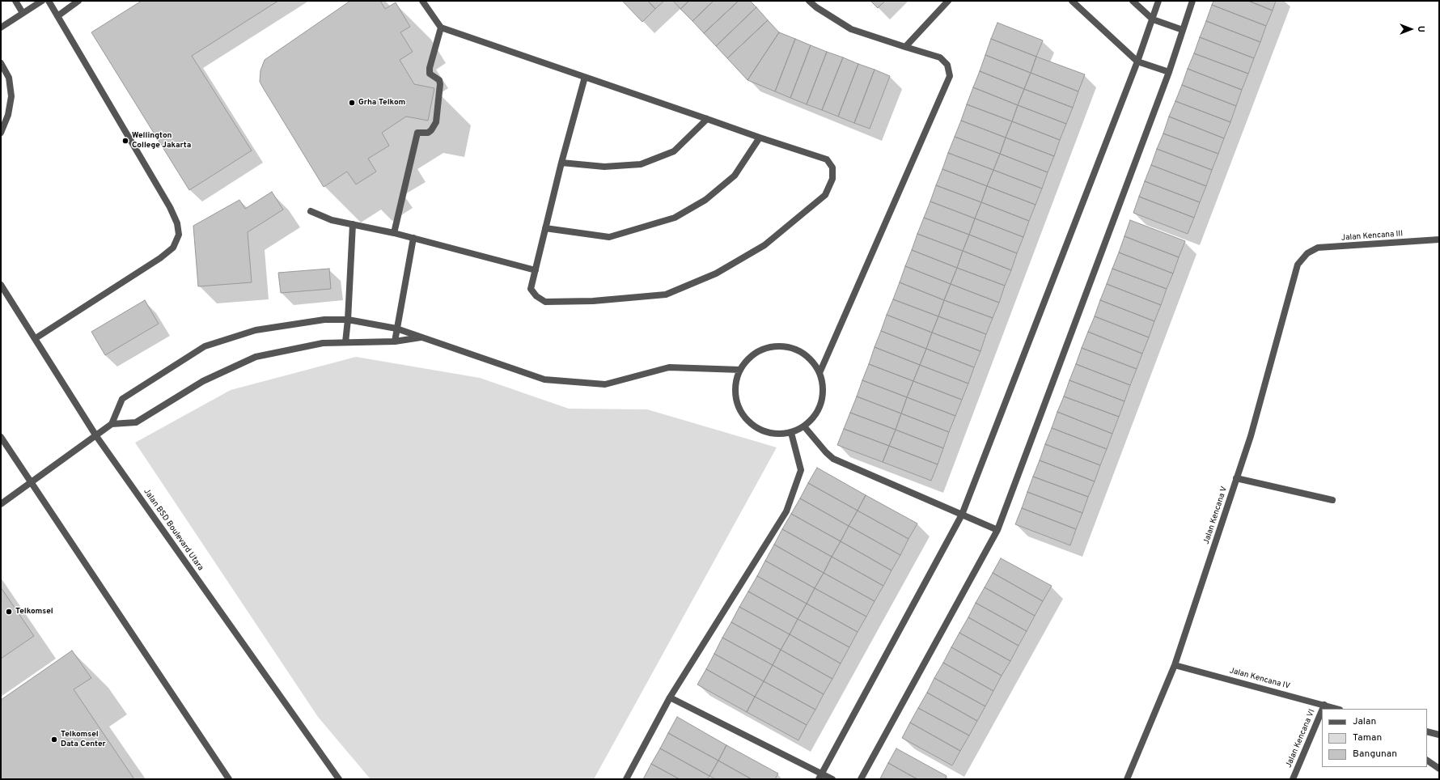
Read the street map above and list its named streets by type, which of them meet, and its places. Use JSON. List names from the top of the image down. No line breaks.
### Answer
{"streets":{"street":["Jalan Kencana III","Jalan Kencana V","Jalan BSD Boulevard Utara","Jalan Kencana IV","Jalan Kencana VI"]},"crossings":[["Jalan Kencana III","Jalan Kencana V"],["Jalan Kencana V","Jalan Kencana IV"],["Jalan Kencana IV","Jalan Kencana VI"]],"places":["Grha Telkom","Wellington College Jakarta","Telkomsel","Telkomsel Data Center"],"legend":["Jalan","Taman","Bangunan"],"north":"right"}
